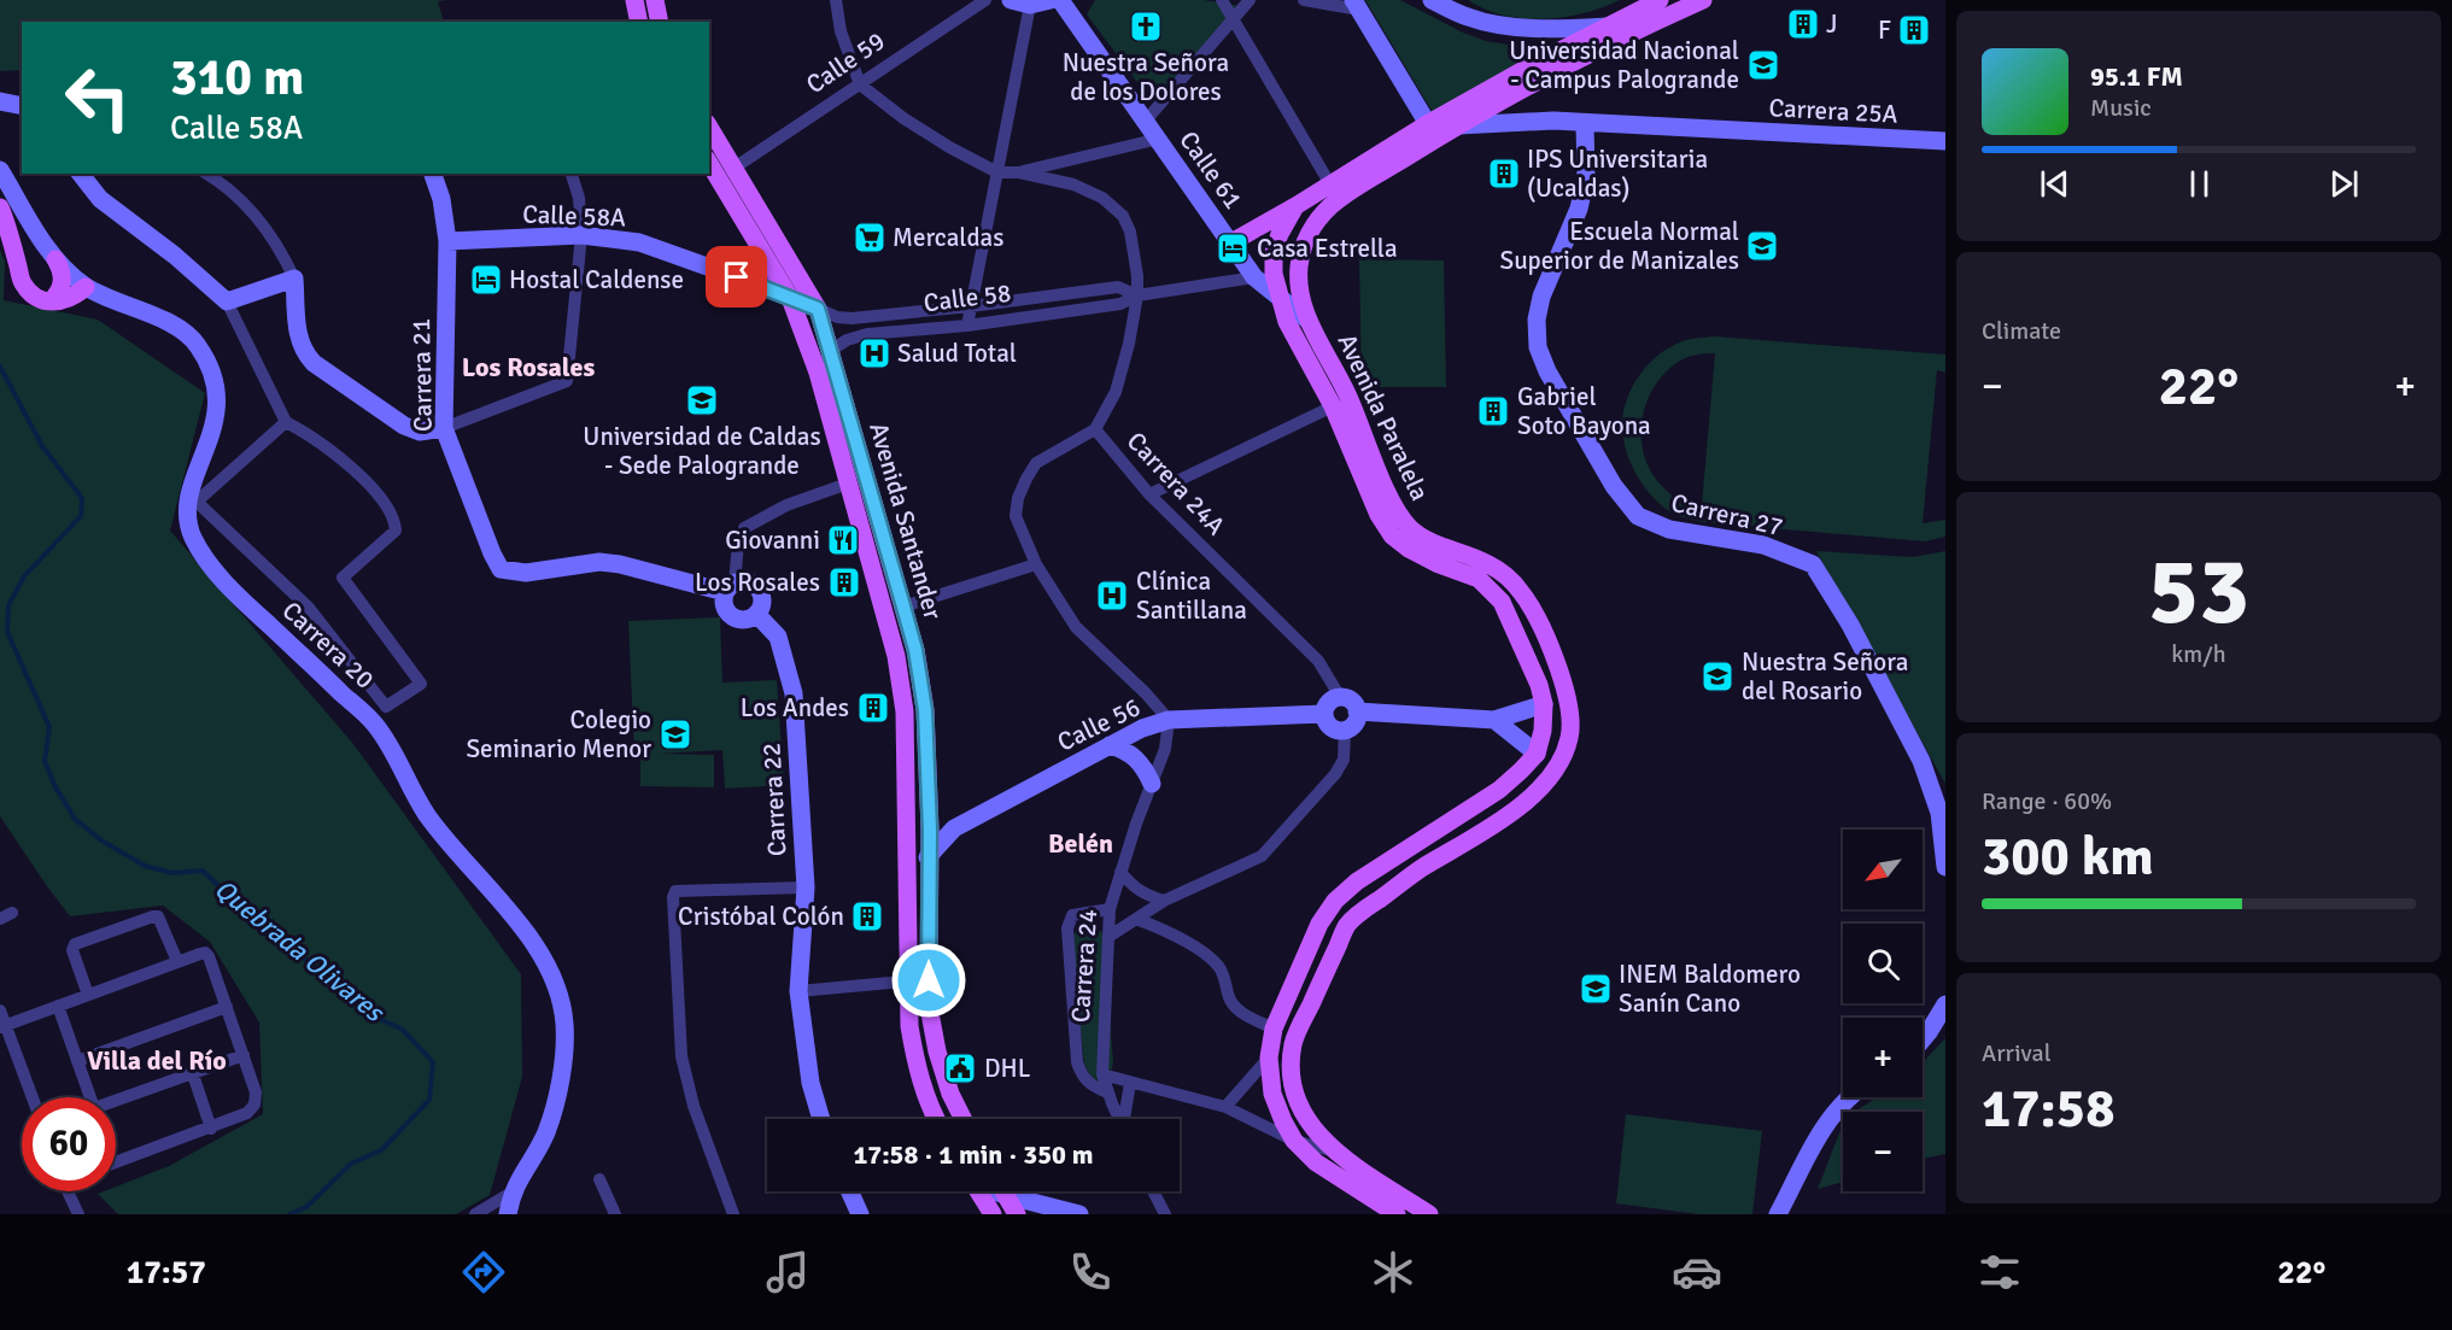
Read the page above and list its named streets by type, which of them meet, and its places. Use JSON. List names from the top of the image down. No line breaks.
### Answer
{"streets":{"main road":["Avenida Paralela","Avenida Santander"],"street":["Calle 59","Carrera 25A","Calle 61","Calle 58A","Calle 58","Carrera 21","Carrera 24A","Carrera 27","Carrera 20","Calle 56","Carrera 22","Carrera 24"]},"crossings":[["Calle 59","Avenida Santander"],["Carrera 25A","Avenida Paralela"],["Carrera 25A","Carrera 27"],["Calle 61","Calle 58"],["Calle 61","Avenida Paralela"],["Calle 58A","Calle 58"],["Calle 58A","Carrera 21"],["Calle 58A","Avenida Santander"],["Calle 58","Avenida Santander"],["Carrera 21","Carrera 22"],["Carrera 24A","Calle 56"],["Avenida Santander","Calle 56"],["Calle 56","Carrera 24"]],"districts":["Los Rosales","Belén","Villa del Río"],"water":["Quebrada Olivares"],"places":{"building":["J","F","IPS Universitaria (Ucaldas)","Gabriel Soto Bayona","Los Rosales","Los Andes","Cristóbal Colón"],"church":["Nuestra Señora de los Dolores"],"school or university":["Universidad Nacional - Campus Palogrande","Escuela Normal Superior de Manizales","Universidad de Caldas - Sede Palogrande","Nuestra Señora del Rosario","Colegio Seminario Menor","INEM Baldomero Sanín Cano"],"supermarket":["Mercaldas"],"hotel":["Casa Estrella","Hostal Caldense"],"hospital":["Salud Total","Clínica Santillana"],"restaurant":["Giovanni"],"public building":["DHL"]},"north":"bottom left","page":{"turn":["310 m","Calle 58A"],"song":["95.1 FM","Music"],"tile":["Climate",["53","km/h"],["Range · 60%","300 km"],["Arrival","17:58"]],"heat":["−","22°","+"],"map_buttons":["+","−"],"limit":"60","trip":"17:58 · 1 min · 350 m","tabs":["17:57","22°"]}}
